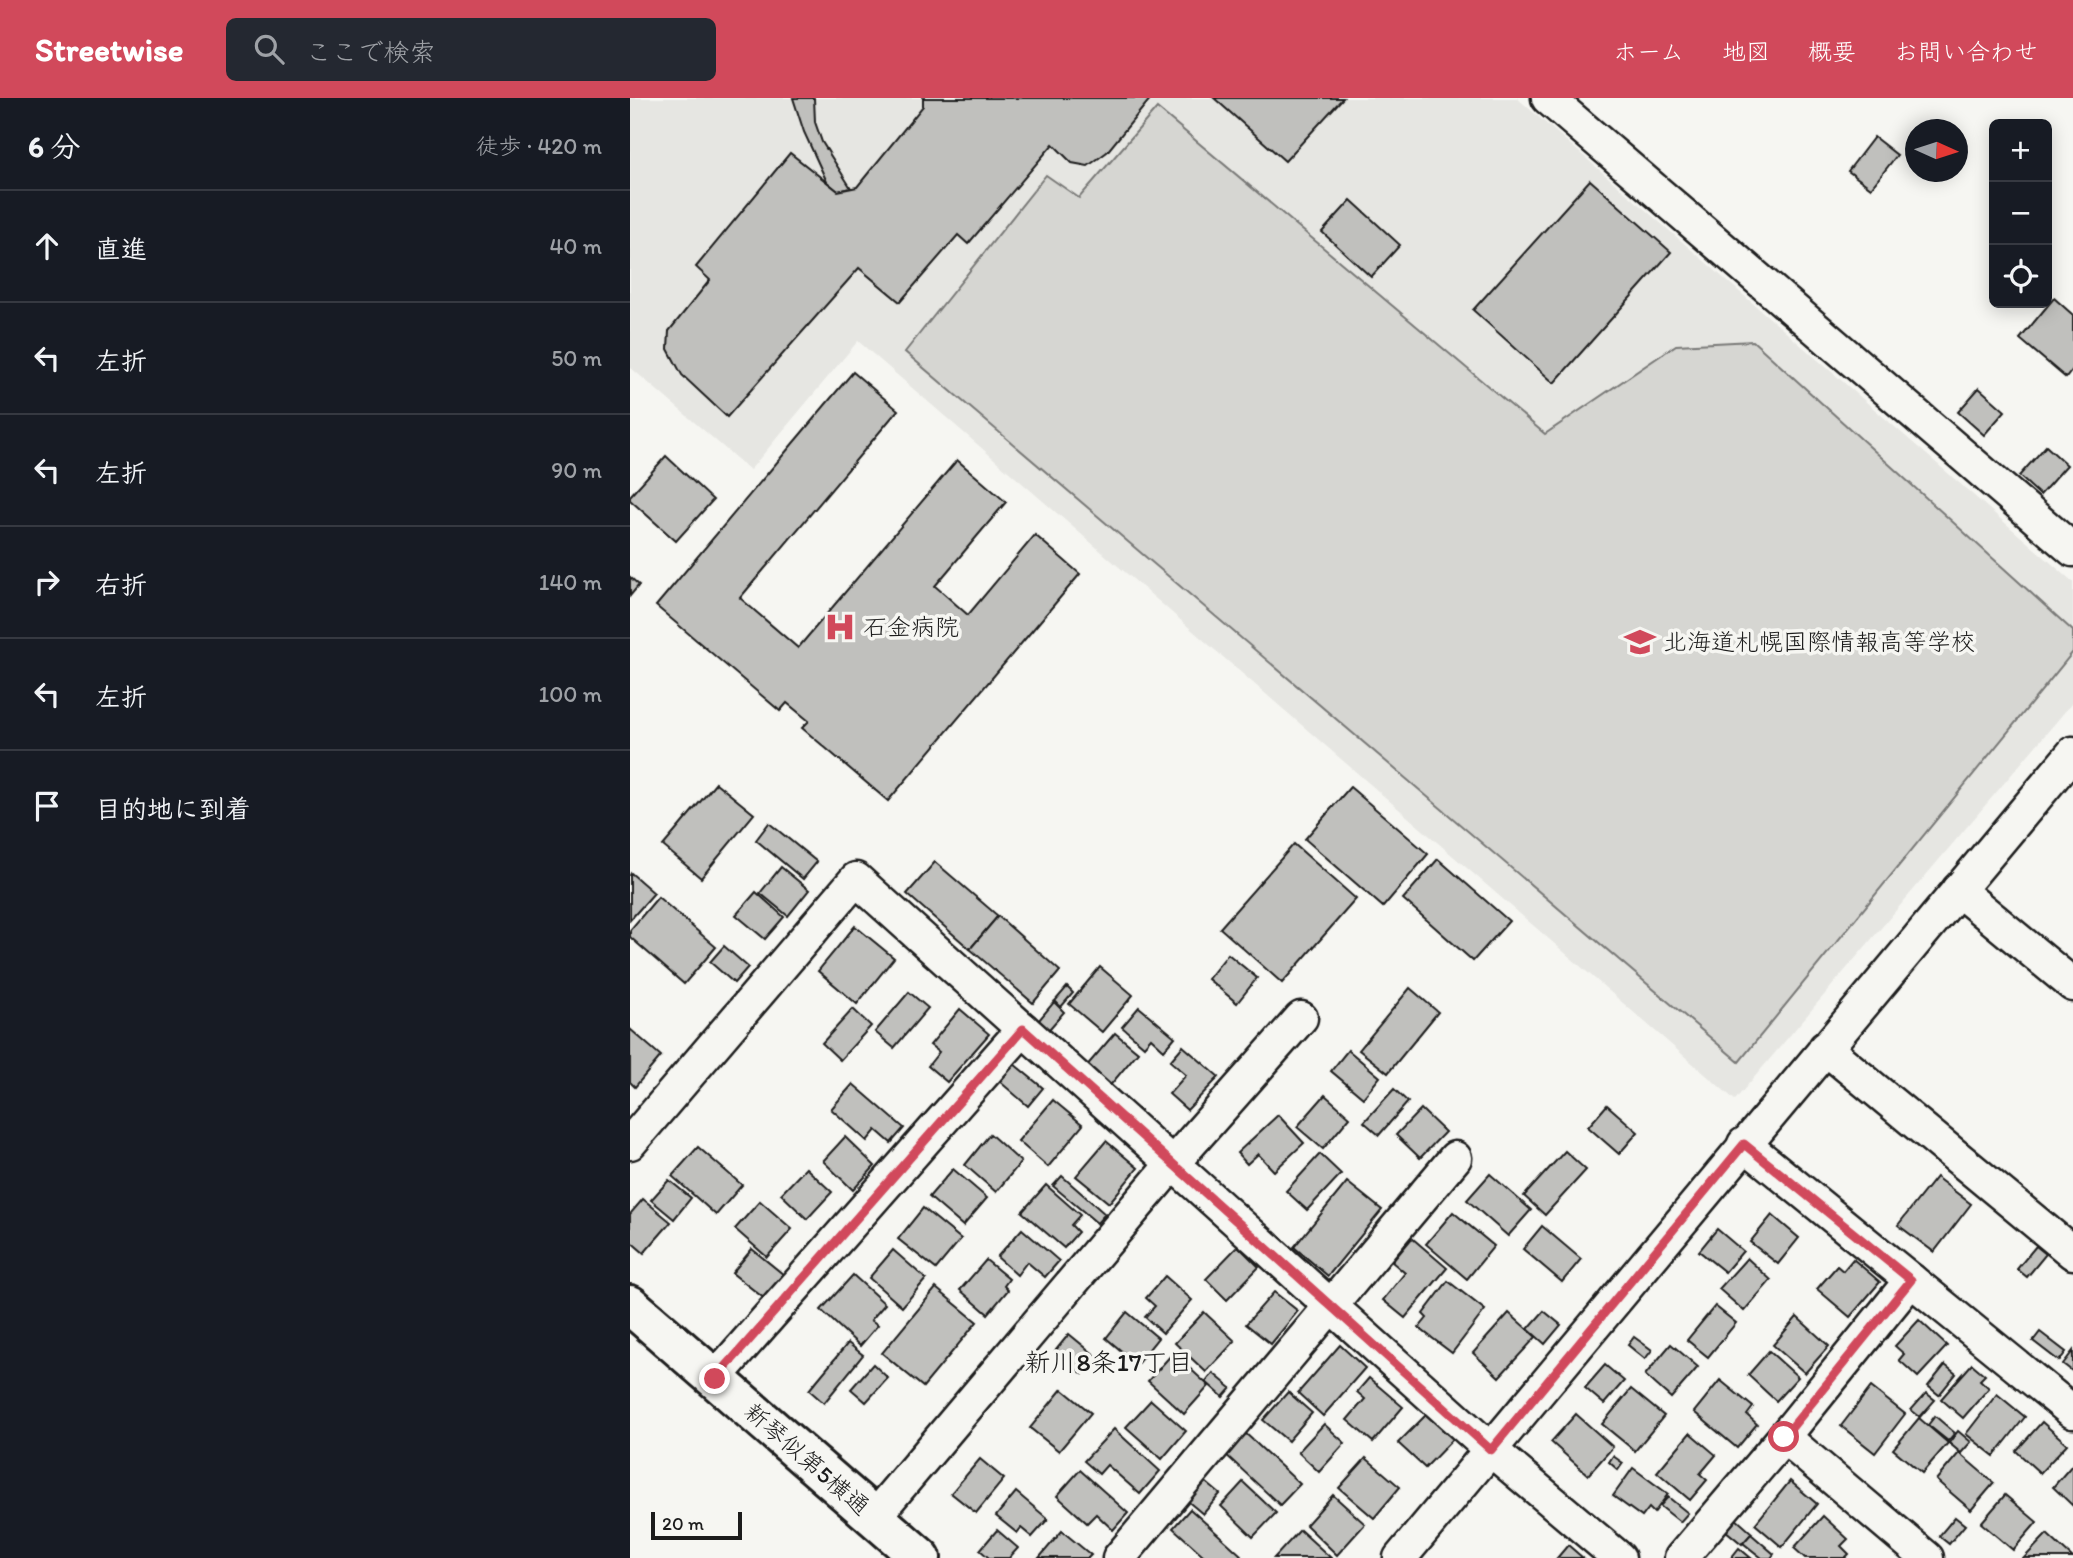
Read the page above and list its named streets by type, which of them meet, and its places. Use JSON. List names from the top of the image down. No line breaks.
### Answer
{"streets":{"street":["新琴似第5横通"]},"districts":["新川8条17丁目"],"places":{"hospital":["石金病院"],"school or university":["北海道札幌国際情報高等学校"]},"scale_bar":"20 m","north":"right","page":{"header":"Streetwise","search":"ここで検索","nav":["ホーム","地図","概要","お問い合わせ"],"heading":["6 分","徒歩 · 420 m"],"map_buttons":["+","−"],"list":[["直進","40 m"],["左折","50 m"],["左折","90 m"],["右折","140 m"],["左折","100 m"],"目的地に到着"],"scale":"20 m"}}
